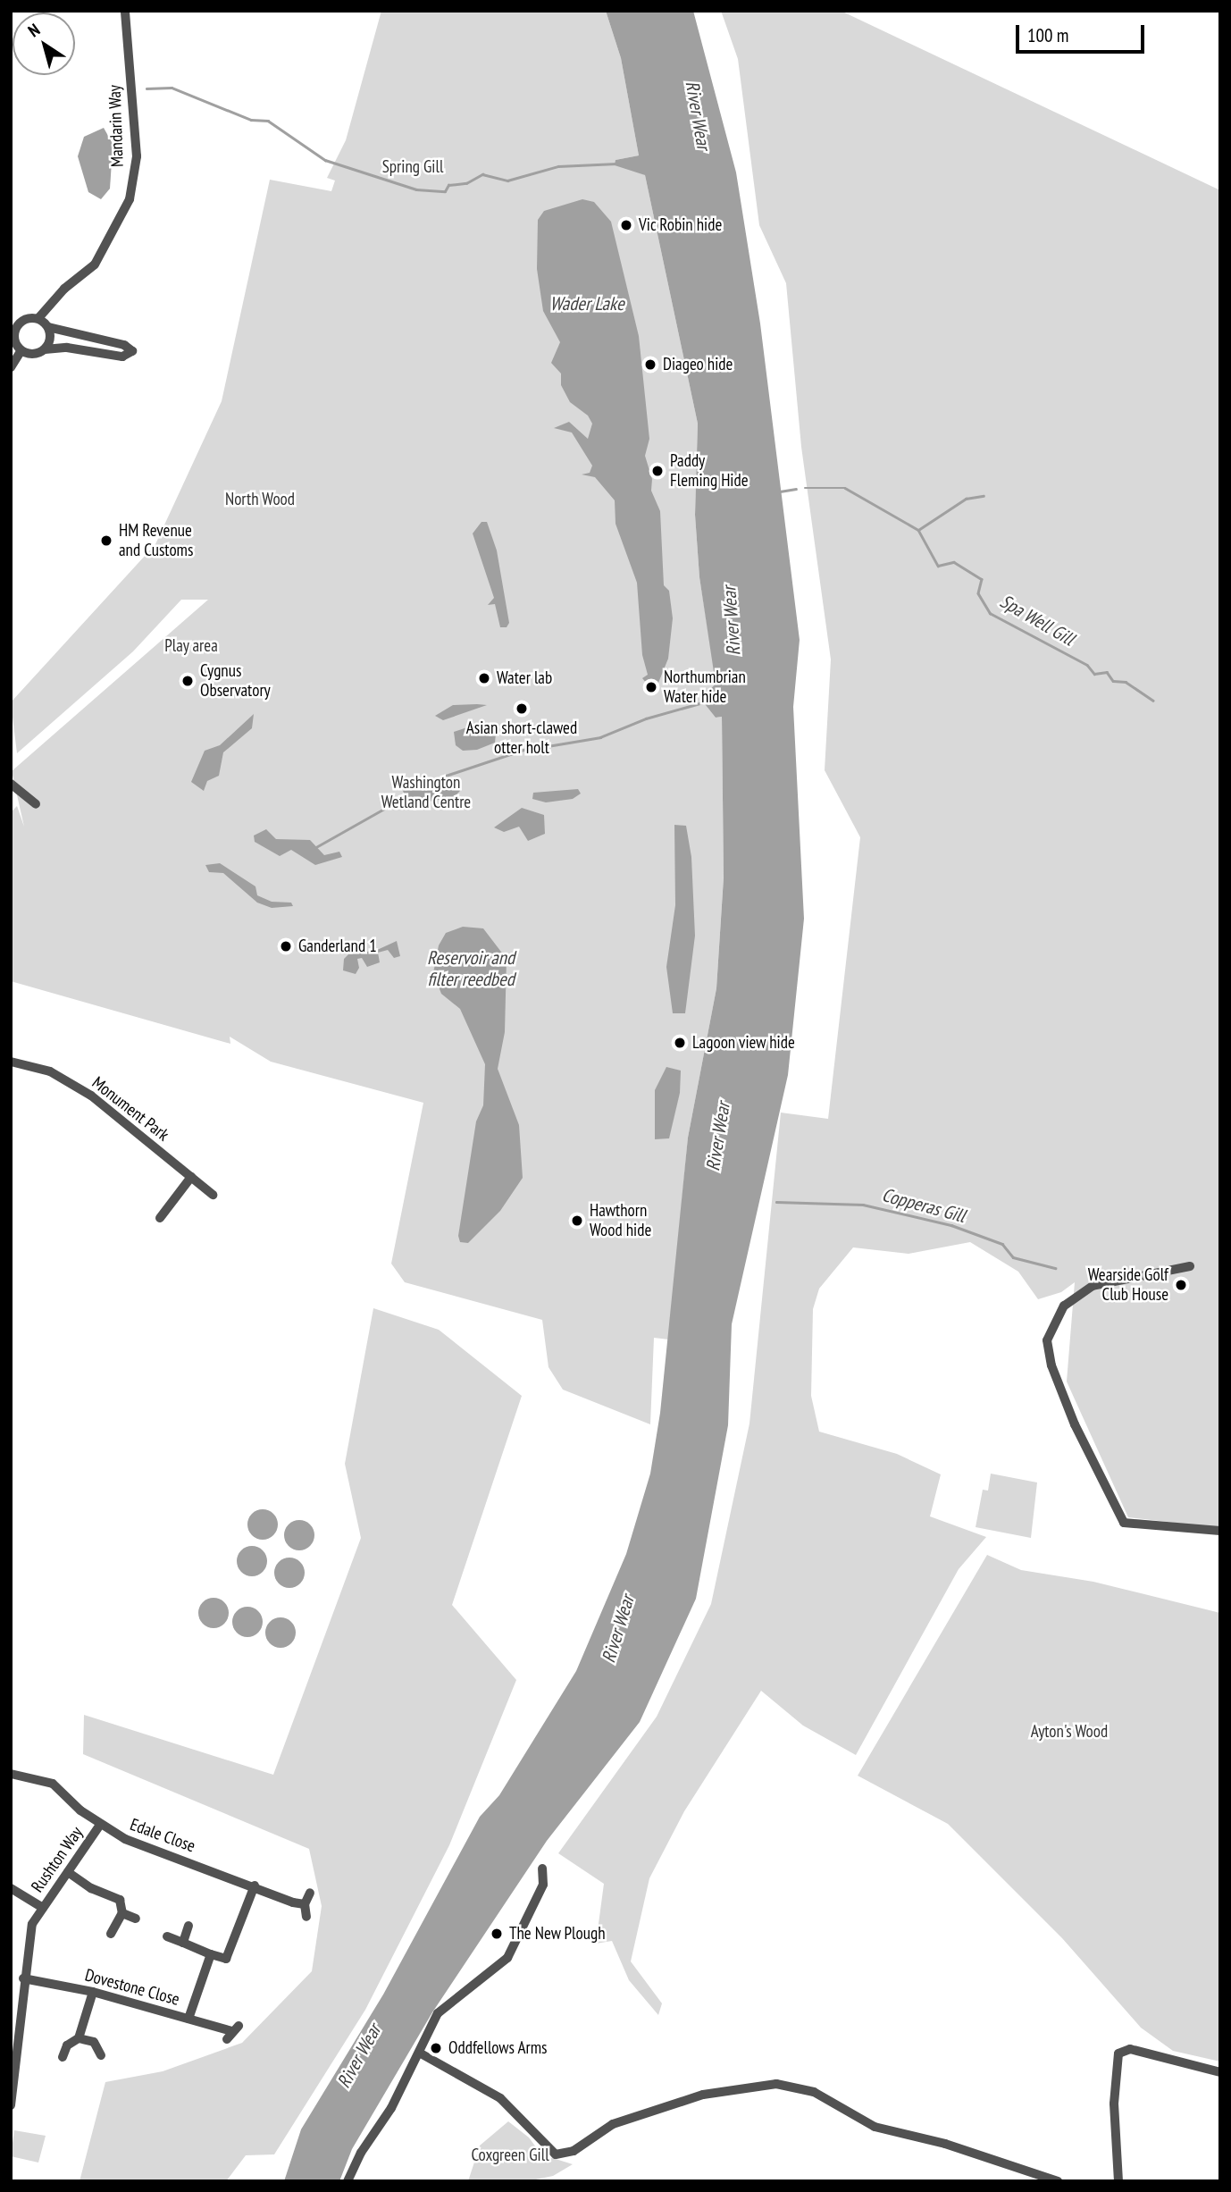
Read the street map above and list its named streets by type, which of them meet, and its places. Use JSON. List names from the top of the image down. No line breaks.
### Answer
{"streets":{"street":["Mandarin Way","Monument Park","Edale Close","Rushton Way","Dovestone Close"]},"crossings":[["Edale Close","Rushton Way"],["Rushton Way","Dovestone Close"]],"water":["River Wear","Wader Lake","Spa Well Gill","Reservoir and filter reedbed","Copperas Gill"],"parks":["Spring Gill","North Wood","Play area","Washington Wetland Centre","Ayton's Wood","Coxgreen Gill"],"places":["Vic Robin hide","Diageo hide","Paddy Fleming Hide","HM Revenue and Customs","Water lab","Cygnus Observatory","Northumbrian Water hide","Asian short-clawed otter holt","Ganderland 1","Lagoon view hide","Hawthorn Wood hide","Wearside Golf Club House","The New Plough","Oddfellows Arms"],"scale_bar":"100 m","north":"top left"}
